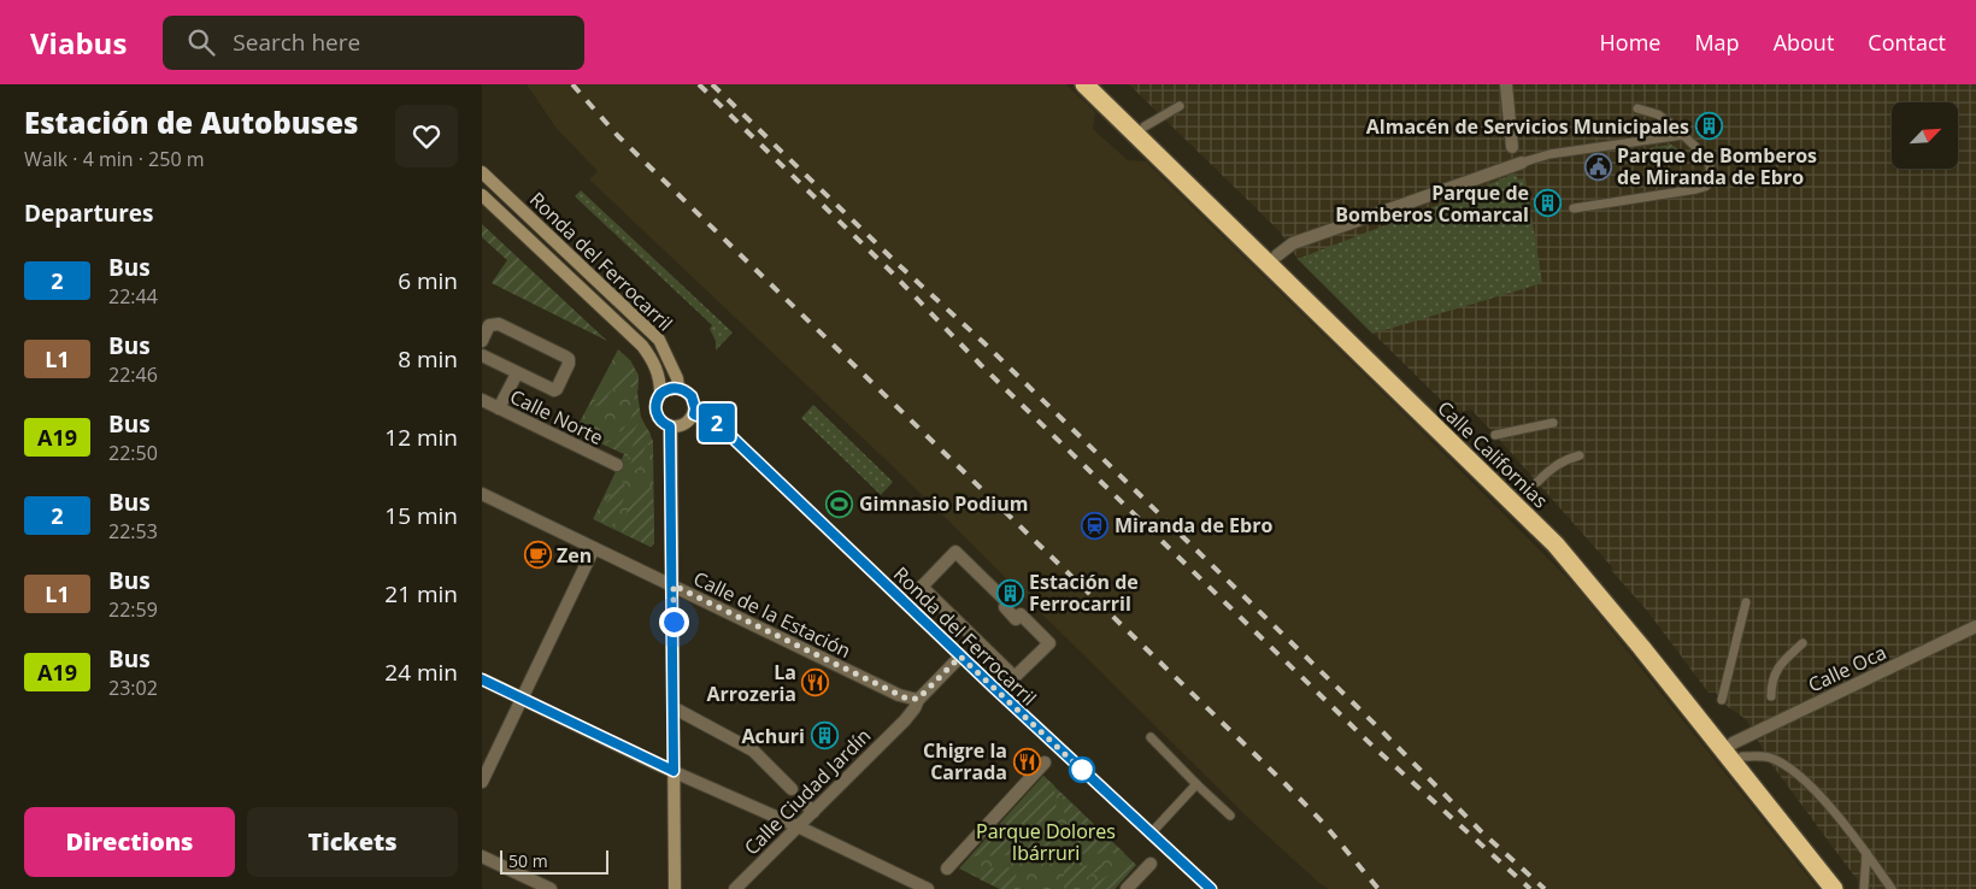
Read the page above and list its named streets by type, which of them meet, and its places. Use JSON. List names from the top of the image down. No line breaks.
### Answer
{"streets":{"highway":["Calle Californias"],"main road":["Ronda del Ferrocarril"],"street":["Calle Norte","Calle de la Estación","Calle Oca","Calle Ciudad Jardín"]},"crossings":[["Calle Californias","Calle Oca"],["Calle de la Estación","Calle Ciudad Jardín"]],"parks":["Parque Dolores Ibárruri"],"places":{"building":["Almacén de Servicios Municipales","Parque de Bomberos Comarcal","Estación de Ferrocarril","Achuri"],"public building":["Parque de Bomberos de Miranda de Ebro"],"sports":["Gimnasio Podium"],"station":["Miranda de Ebro"],"cafe":["Zen"],"restaurant":["La Arrozeria","Chigre la Carrada"]},"lines":["bus line 2"],"scale_bar":"50 m","north":"top right","page":{"header":"Viabus","search":"Search here","nav":["Home","Map","About","Contact"],"heading":[["Estación de Autobuses","Walk · 4 min · 250 m"],"Departures"],"on_map":"2","list":[{"mark":"2","name":"Bus","note":"22:44","value":"6 min"},{"mark":"L1","name":"Bus","note":"22:46","value":"8 min"},{"mark":"A19","name":"Bus","note":"22:50","value":"12 min"},{"mark":"2","name":"Bus","note":"22:53","value":"15 min"},{"mark":"L1","name":"Bus","note":"22:59","value":"21 min"},{"mark":"A19","name":"Bus","note":"23:02","value":"24 min"}],"buttons":["Directions","Tickets"],"scale":"50 m"}}
